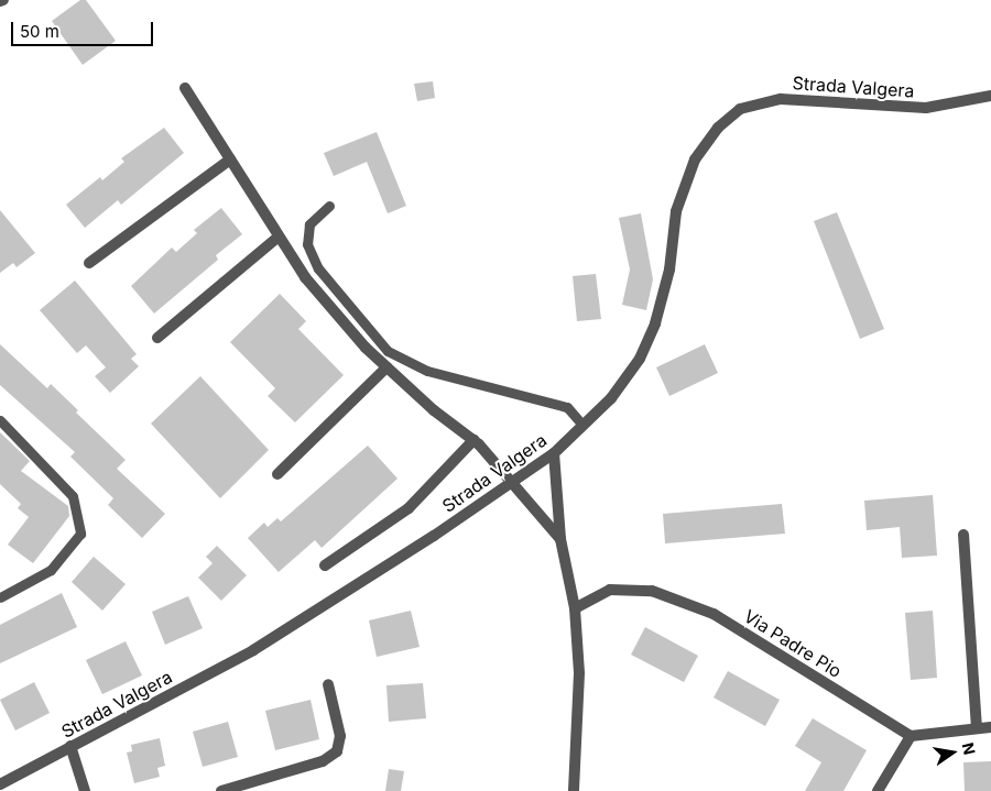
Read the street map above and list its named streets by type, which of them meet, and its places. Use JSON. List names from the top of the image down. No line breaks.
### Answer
{"streets":{"street":["Strada Valgera","Via Padre Pio"]},"scale_bar":"50 m","north":"right"}
